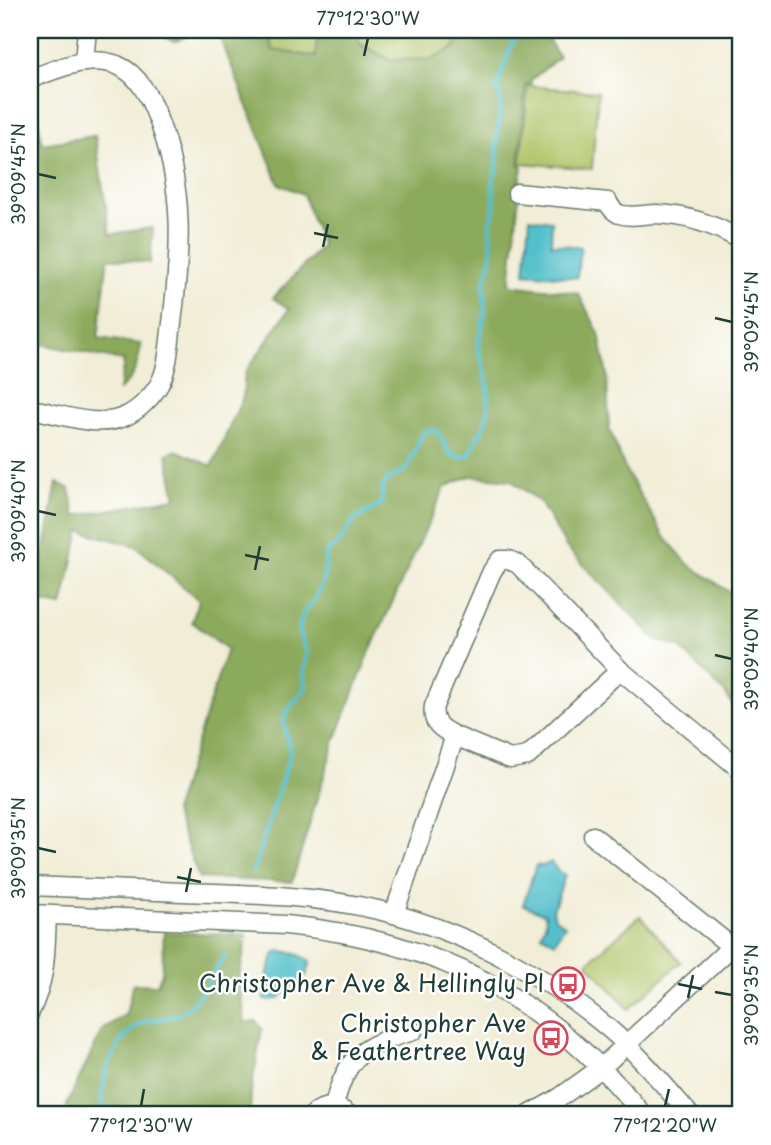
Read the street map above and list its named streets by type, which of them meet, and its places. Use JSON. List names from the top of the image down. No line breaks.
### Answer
{"places":{"bus stop":["Christopher Ave & Hellingly Pl","Christopher Ave & Feathertree Way"]},"coordinates":["77°12'30\"W","39°09'45\"N","39°09'40\"N","39°09'35\"N","77°12'20\"W"]}
